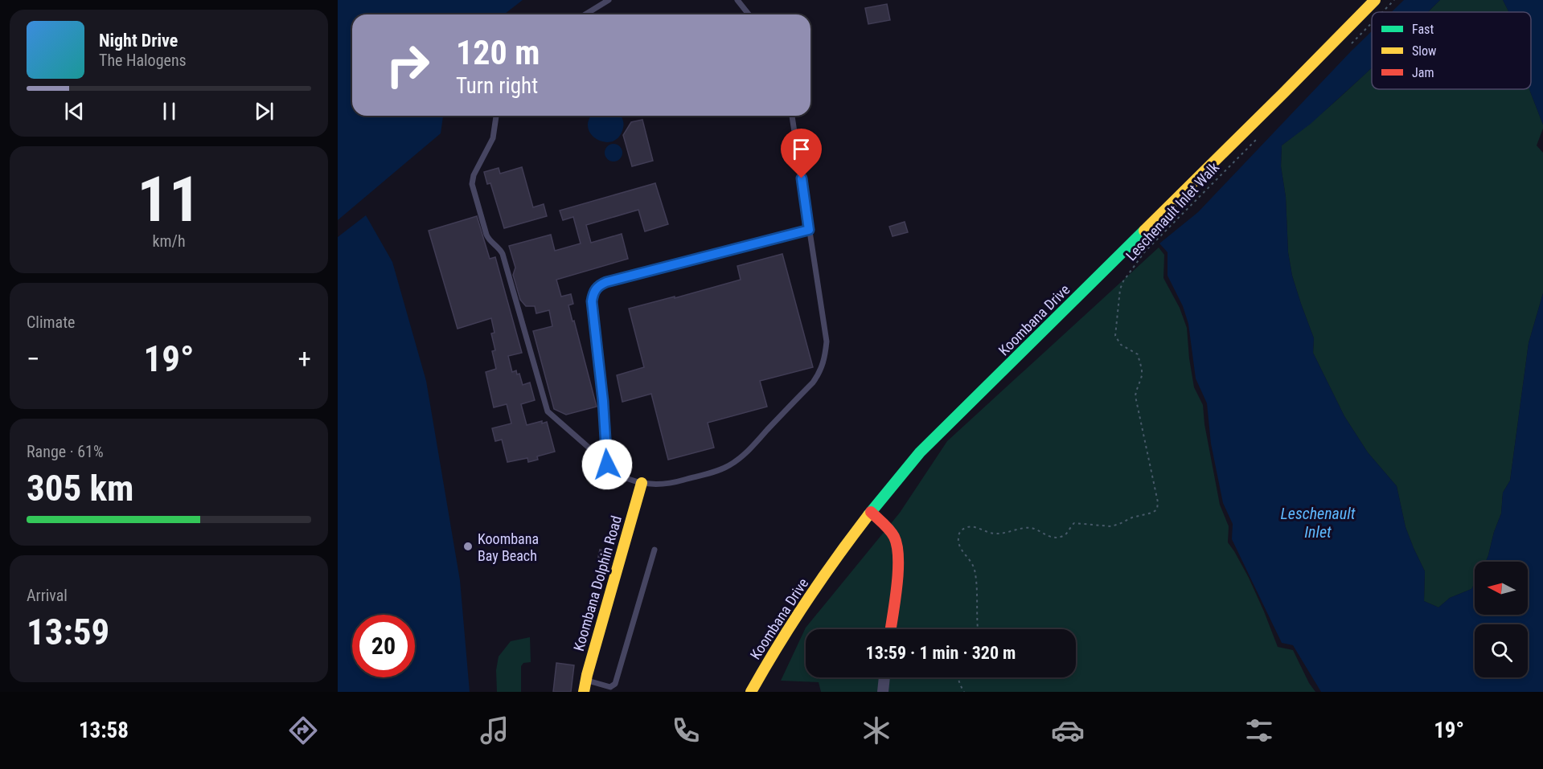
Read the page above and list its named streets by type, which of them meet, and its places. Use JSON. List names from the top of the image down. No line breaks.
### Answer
{"streets":{"main road":["Koombana Drive","Koombana Dolphin Road"],"path":["Leschenault Inlet Walk"]},"water":["Leschenault Inlet"],"places":["Koombana Bay Beach"],"legend":["Fast","Slow","Jam"],"north":"left","page":{"turn":["120 m","Turn right"],"song":["Night Drive","The Halogens"],"tile":[["11","km/h"],"Climate",["Range · 61%","305 km"],["Arrival","13:59"]],"heat":["−","19°","+"],"limit":"20","trip":"13:59 · 1 min · 320 m","tabs":["13:58","19°"]}}
